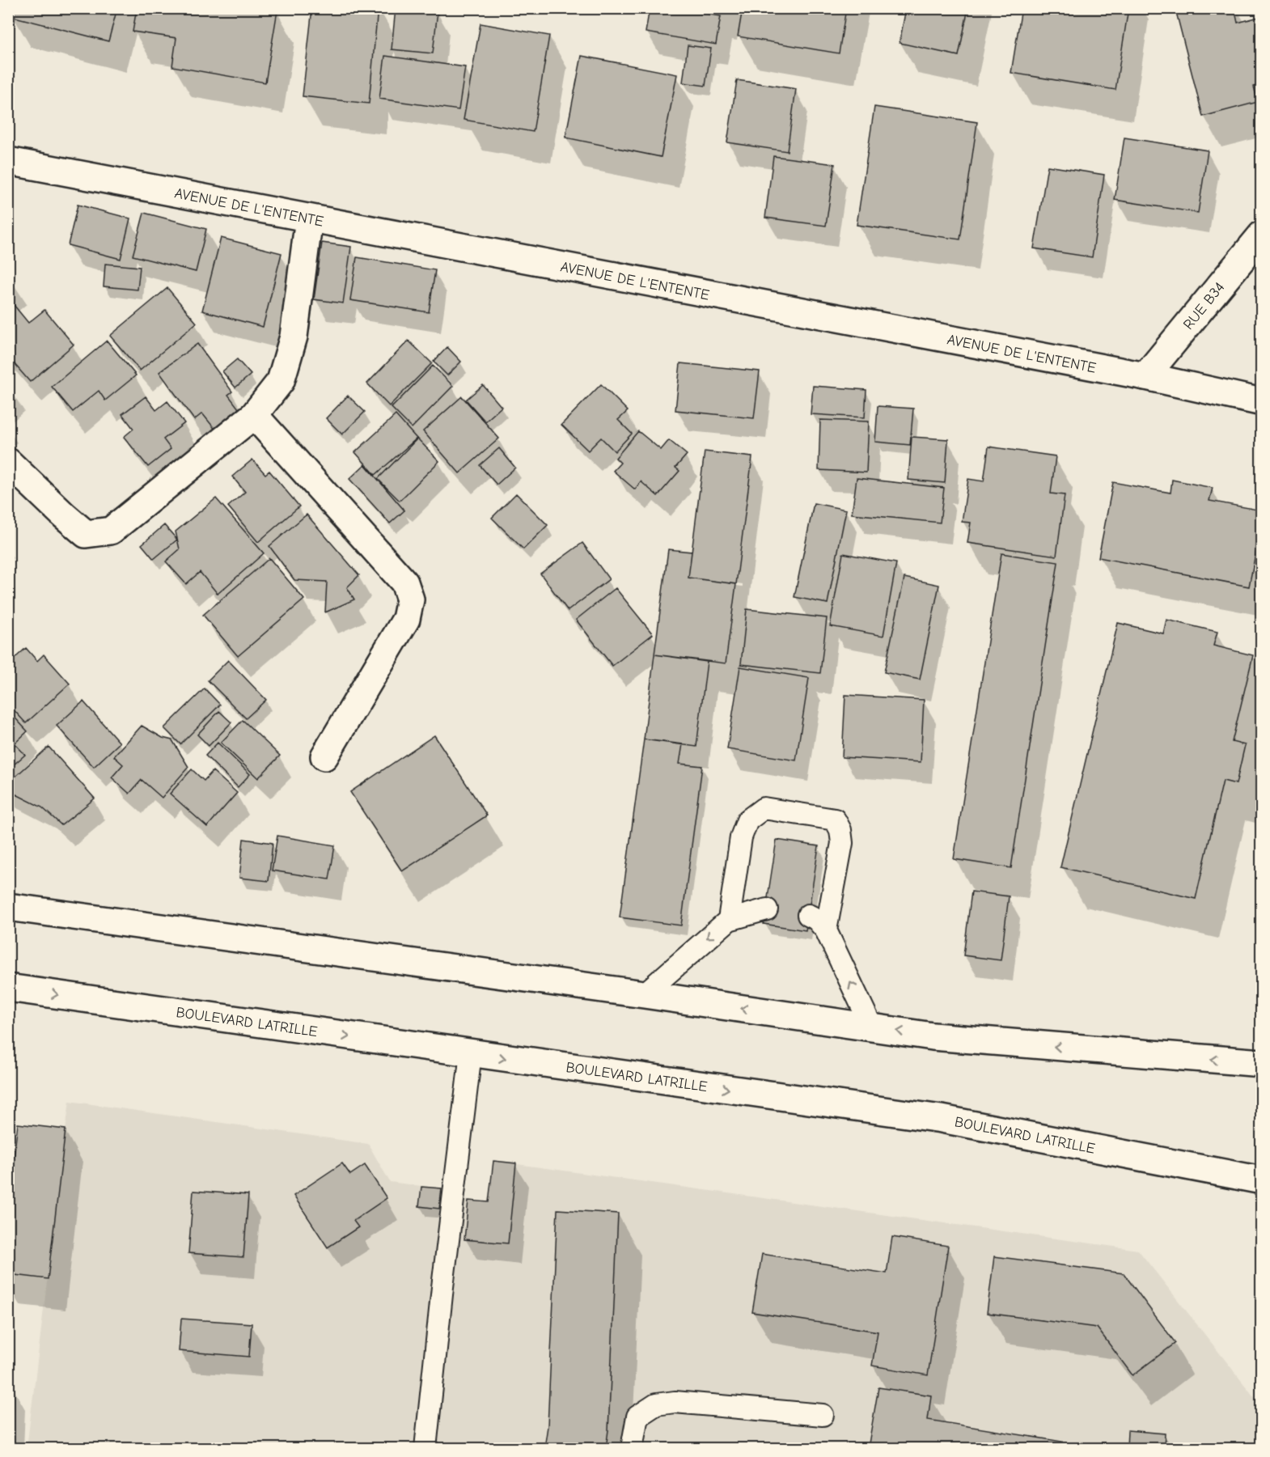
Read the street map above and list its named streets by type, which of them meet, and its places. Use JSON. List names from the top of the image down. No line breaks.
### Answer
{"streets":{"main road":["AVENUE DE L'ENTENTE","RUE B34","BOULEVARD LATRILLE"]},"crossings":[["AVENUE DE L'ENTENTE","RUE B34"]]}
